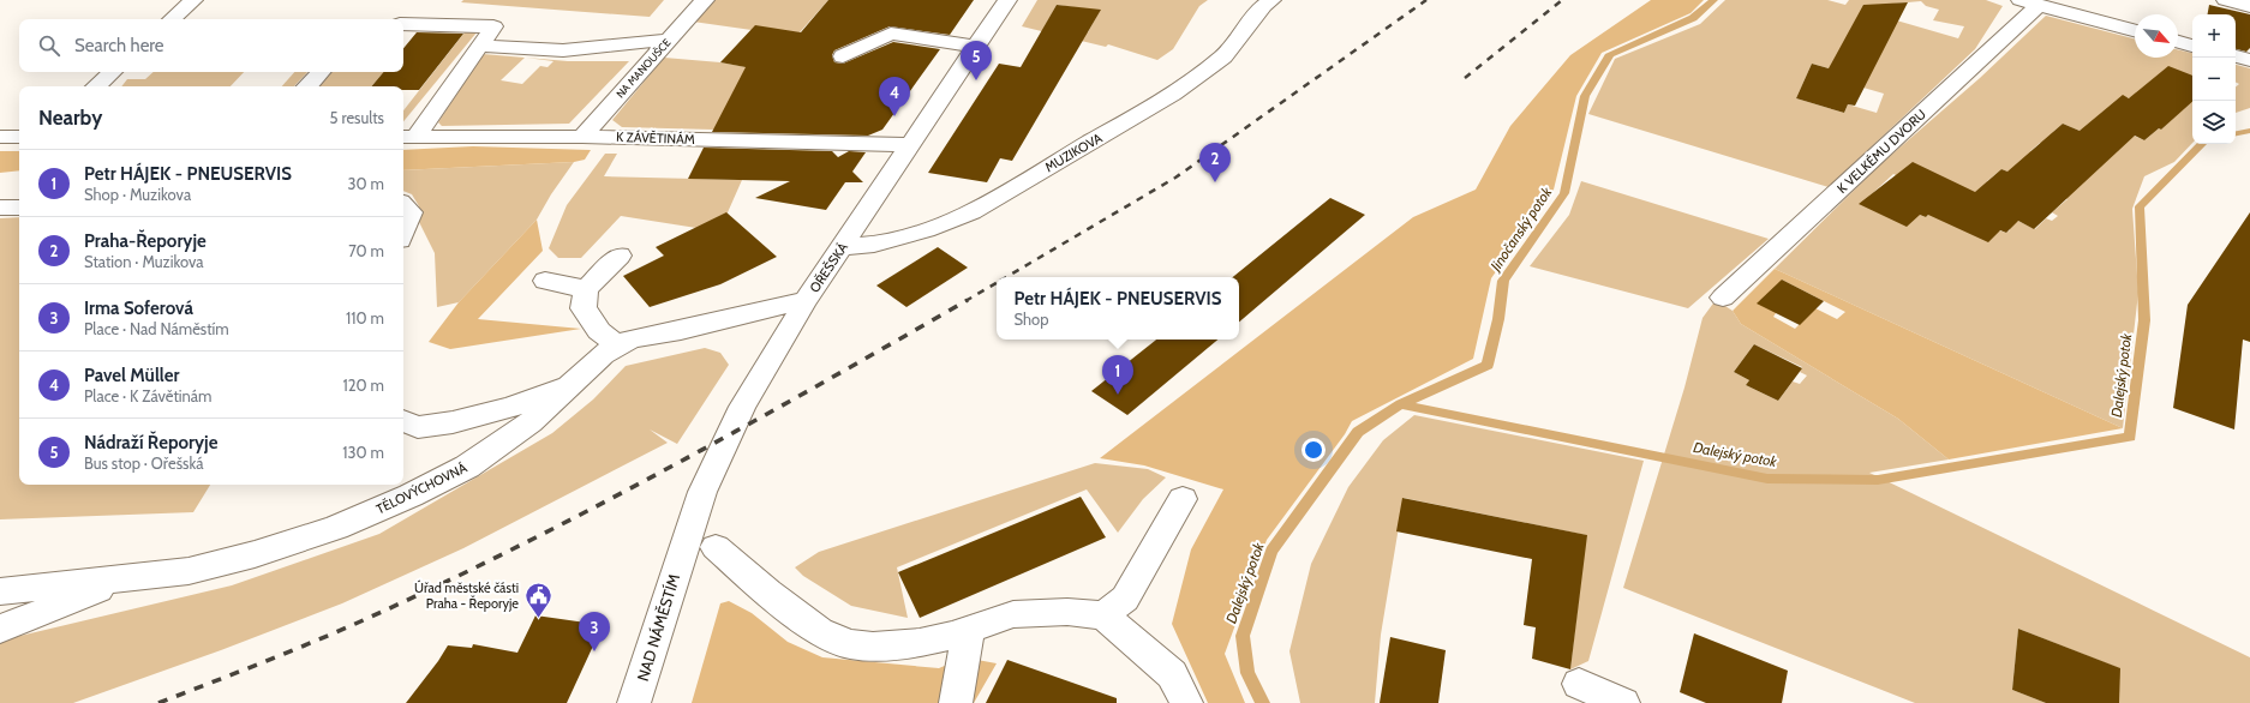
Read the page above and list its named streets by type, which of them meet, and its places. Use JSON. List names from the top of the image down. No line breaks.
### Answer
{"streets":{"street":["NA MANOUŠCE","K ZÁVĚTINÁM","K VELKÉMU DVORU","MUZIKOVA","OŘEŠSKÁ","TĚLOVÝCHOVNÁ","NAD NÁMĚSTÍM"]},"crossings":[["NA MANOUŠCE","K ZÁVĚTINÁM"],["K ZÁVĚTINÁM","OŘEŠSKÁ"],["MUZIKOVA","OŘEŠSKÁ"],["OŘEŠSKÁ","TĚLOVÝCHOVNÁ"],["OŘEŠSKÁ","NAD NÁMĚSTÍM"]],"water":["Jinočanský potok","Dalejský potok"],"places":{"public building":["Úřad městské části Praha - Řeporyje"]},"north":"bottom right","page":{"map_buttons":["+","−"],"search":"Search here","pins":["5","4","2","1","3"],"heading":["Nearby","5 results"],"list":[{"mark":"1","name":"Petr HÁJEK - PNEUSERVIS","note":"Shop · Muzikova","value":"30 m"},{"mark":"2","name":"Praha-Řeporyje","note":"Station · Muzikova","value":"70 m"},{"mark":"3","name":"Irma Soferová","note":"Place · Nad Náměstím","value":"110 m"},{"mark":"4","name":"Pavel Müller","note":"Place · K Závětinám","value":"120 m"},{"mark":"5","name":"Nádraží Řeporyje","note":"Bus stop · Ořešská","value":"130 m"}],"popup":["Petr HÁJEK - PNEUSERVIS","Shop"]}}
